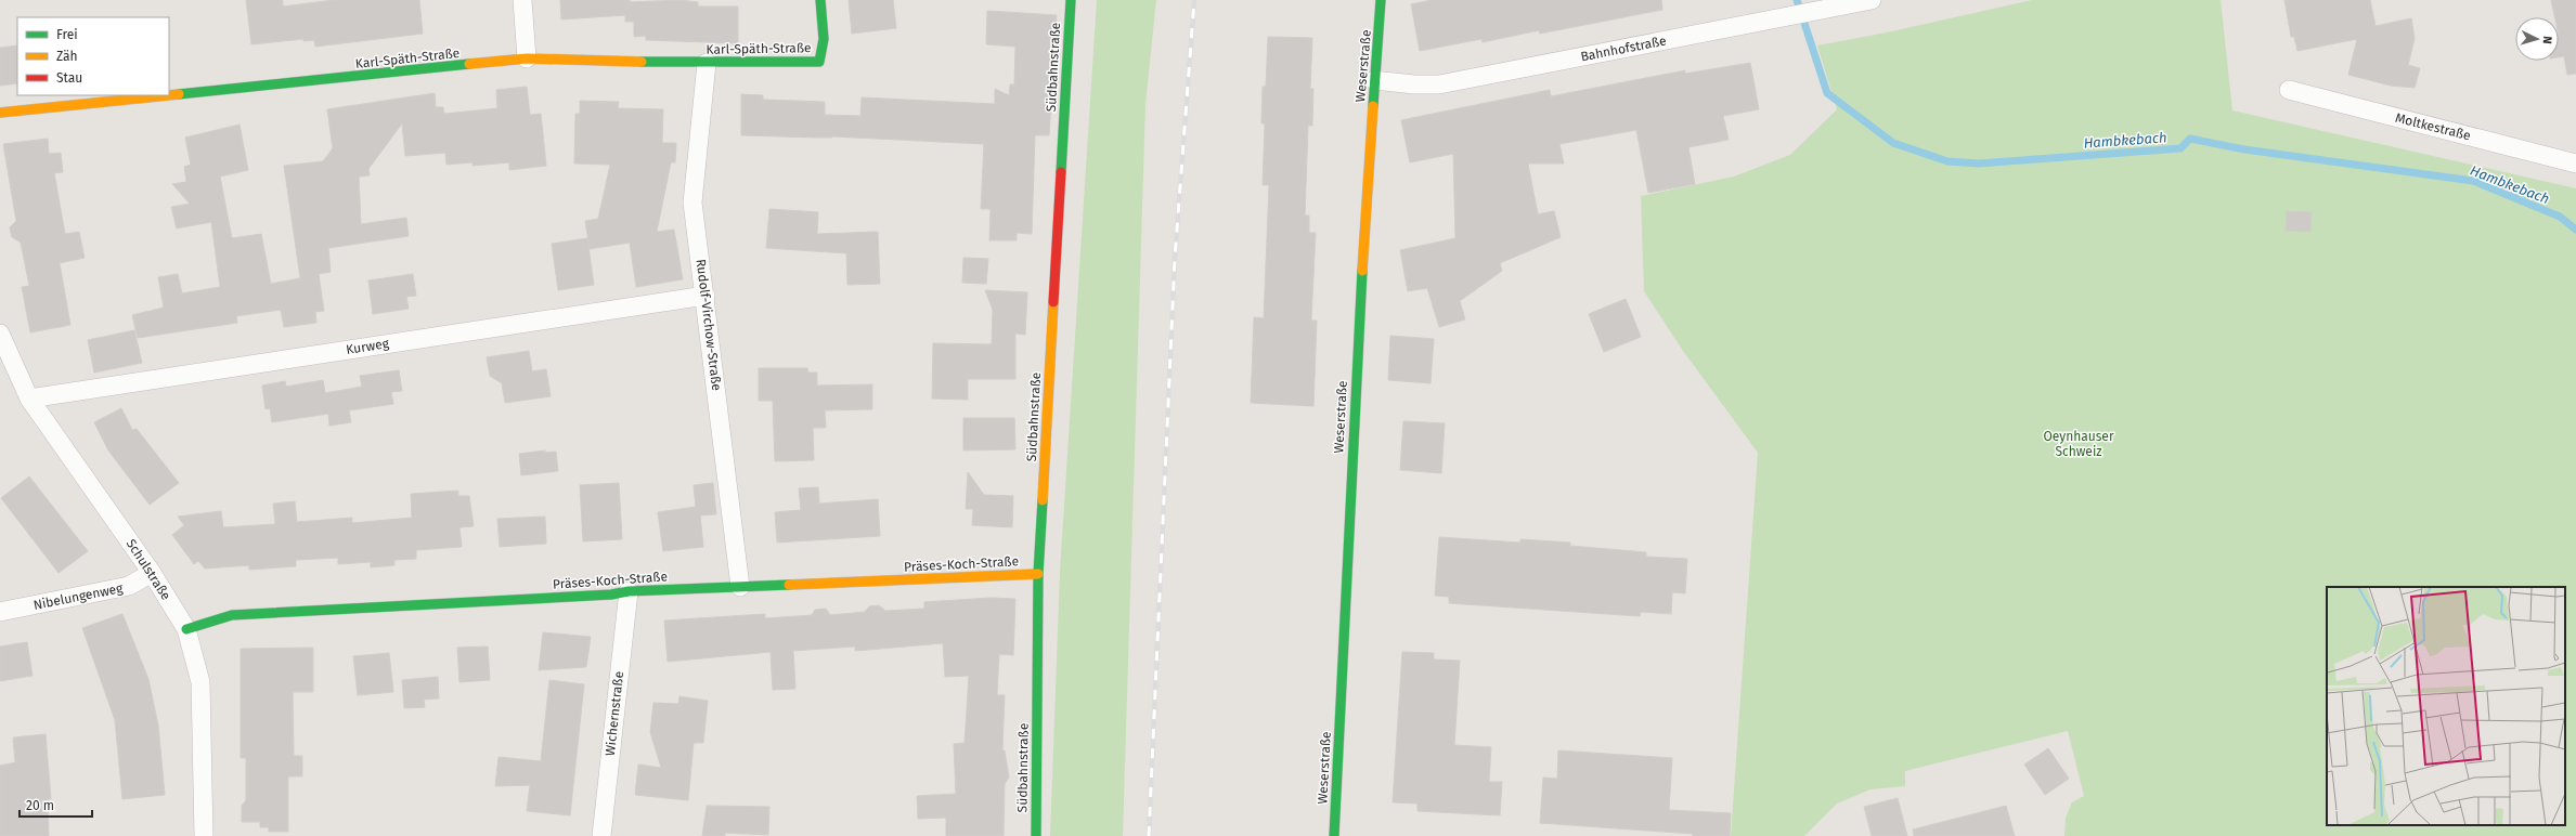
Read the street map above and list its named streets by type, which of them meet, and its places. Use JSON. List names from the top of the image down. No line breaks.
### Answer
{"streets":{"street":["Karl-Späth-Straße","Bahnhofstraße","Weserstraße","Südbahnstraße","Moltkestraße","Rudolf-Virchow-Straße","Kurweg","Präses-Koch-Straße","Schulstraße","Nibelungenweg","Wichernstraße"]},"crossings":[["Karl-Späth-Straße","Rudolf-Virchow-Straße"],["Bahnhofstraße","Weserstraße"],["Südbahnstraße","Präses-Koch-Straße"],["Rudolf-Virchow-Straße","Kurweg"],["Rudolf-Virchow-Straße","Präses-Koch-Straße"],["Kurweg","Schulstraße"],["Präses-Koch-Straße","Schulstraße"],["Präses-Koch-Straße","Wichernstraße"],["Schulstraße","Nibelungenweg"]],"water":["Hambkebach"],"parks":["Oeynhauser Schweiz"],"legend":["Frei","Zäh","Stau"],"scale_bar":"20 m","north":"right"}
